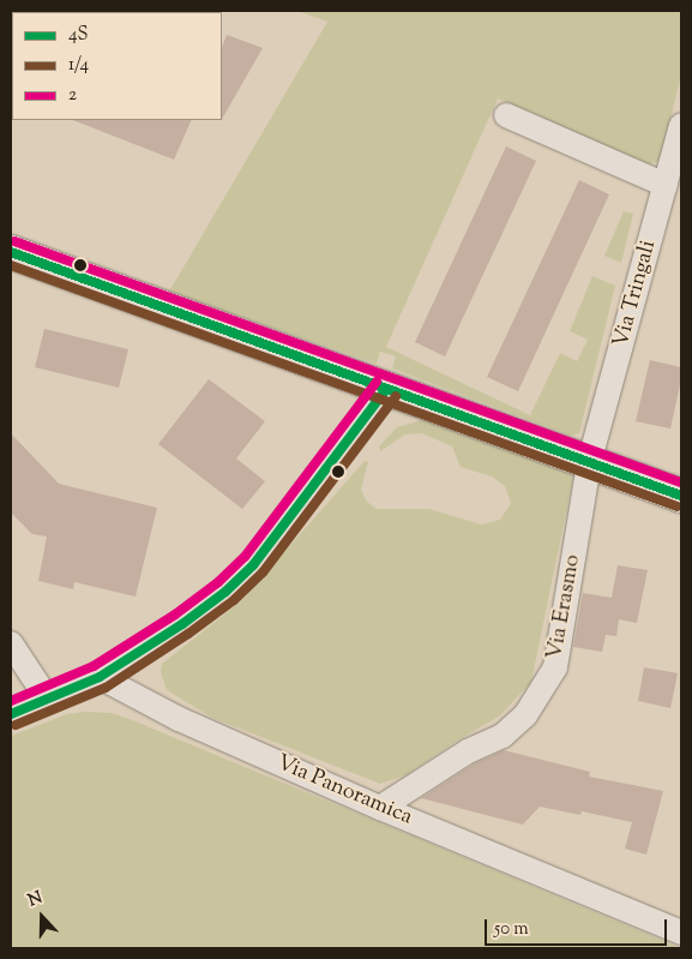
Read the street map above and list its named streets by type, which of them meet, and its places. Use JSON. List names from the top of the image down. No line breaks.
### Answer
{"streets":{"street":["Via Tringali","Via Erasmo","Via Panoramica"]},"crossings":[["Via Tringali","Via Erasmo"],["Via Erasmo","Via Panoramica"]],"lines":["transit line 2","transit line 4S","transit line 1/4"],"legend":["4S","1/4","2"],"scale_bar":"50 m","north":"top"}
